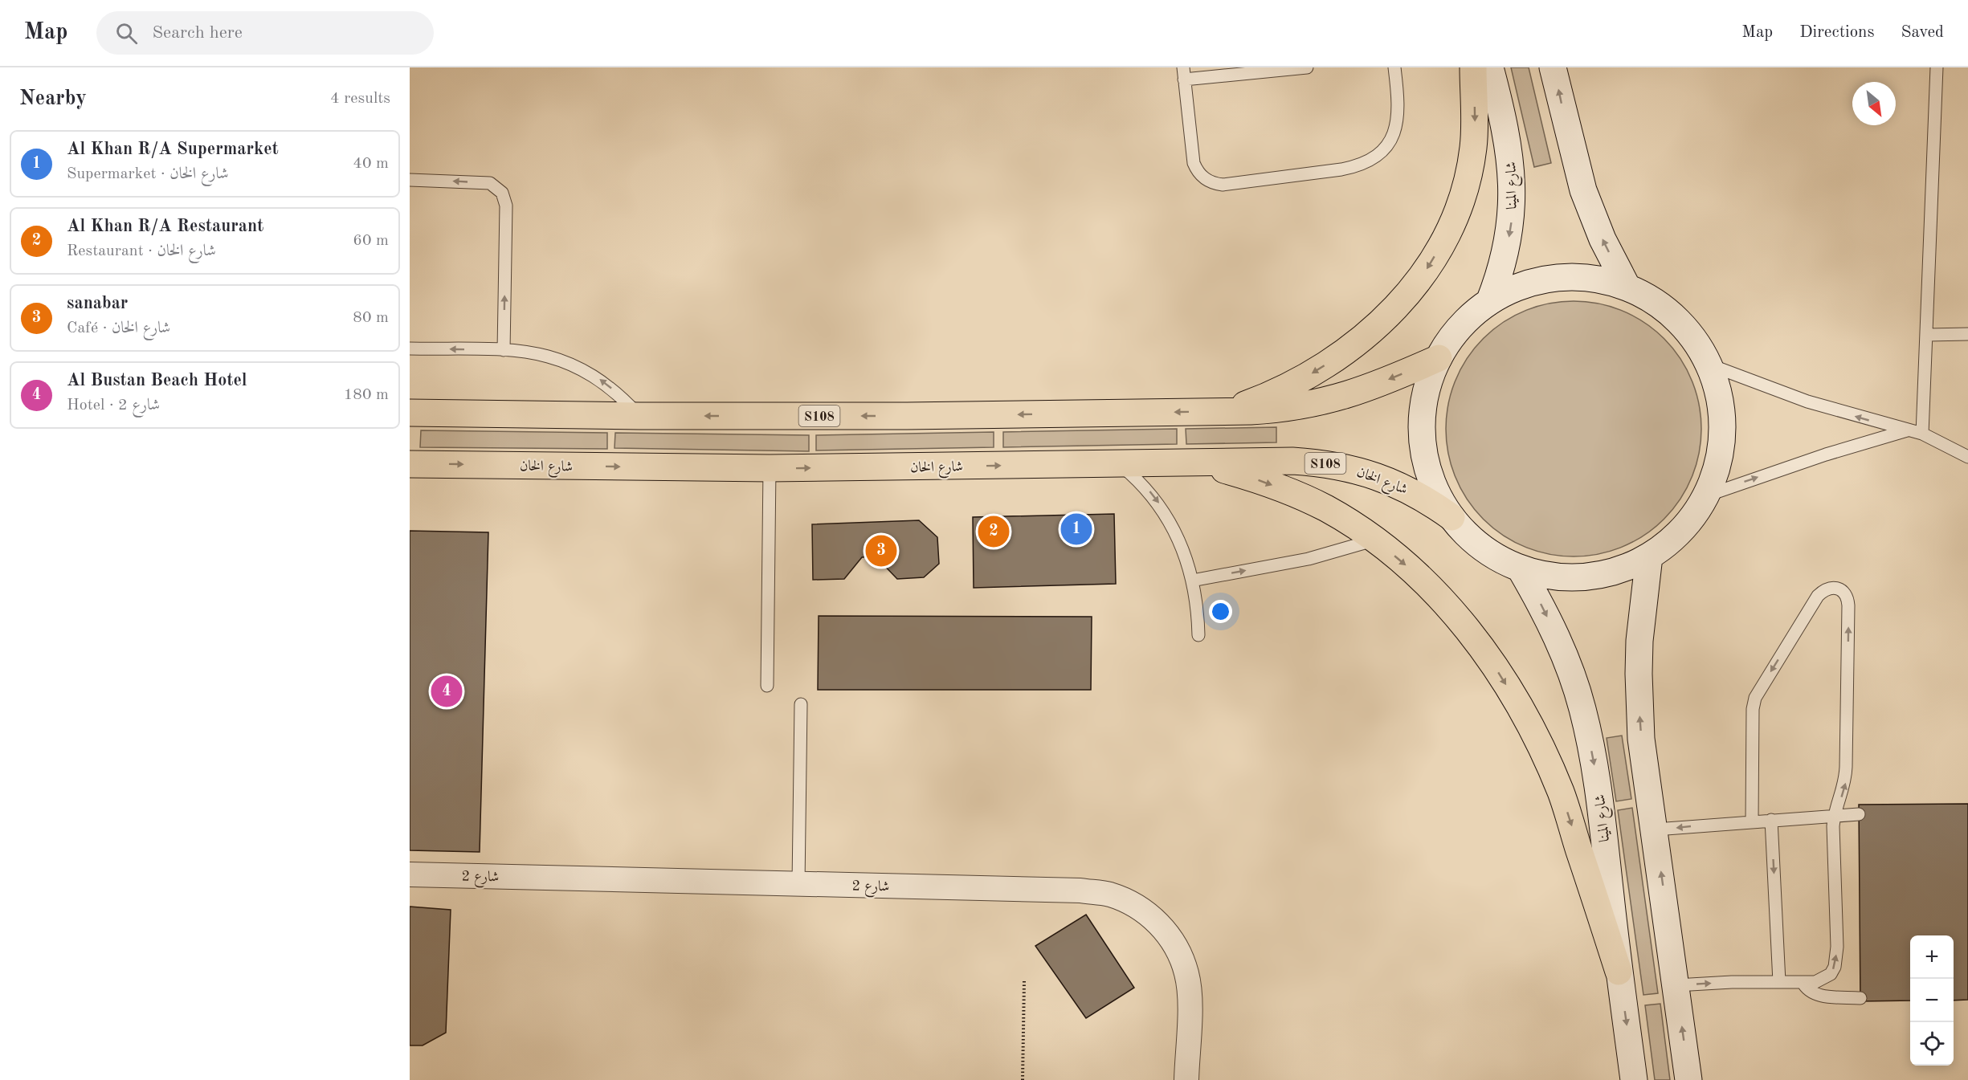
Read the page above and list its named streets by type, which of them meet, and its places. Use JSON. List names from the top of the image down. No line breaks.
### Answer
{"streets":{"main road":["شارع المينا","S108","شارع الخان"],"street":["شارع 2"]},"north":"bottom right","page":{"header":"Map","search":"Search here","nav":["Map","Directions","Saved"],"heading":["Nearby","4 results"],"list":[{"mark":"1","name":"Al Khan R/A Supermarket","note":"Supermarket · شارع الخان","value":"40 m"},{"mark":"2","name":"Al Khan R/A Restaurant","note":"Restaurant · شارع الخان","value":"60 m"},{"mark":"3","name":"sanabar","note":"Café · شارع الخان","value":"80 m"},{"mark":"4","name":"Al Bustan Beach Hotel","note":"Hotel · شارع 2","value":"180 m"}],"pins":["1","2","3","4"],"map_buttons":["+","−"]}}
